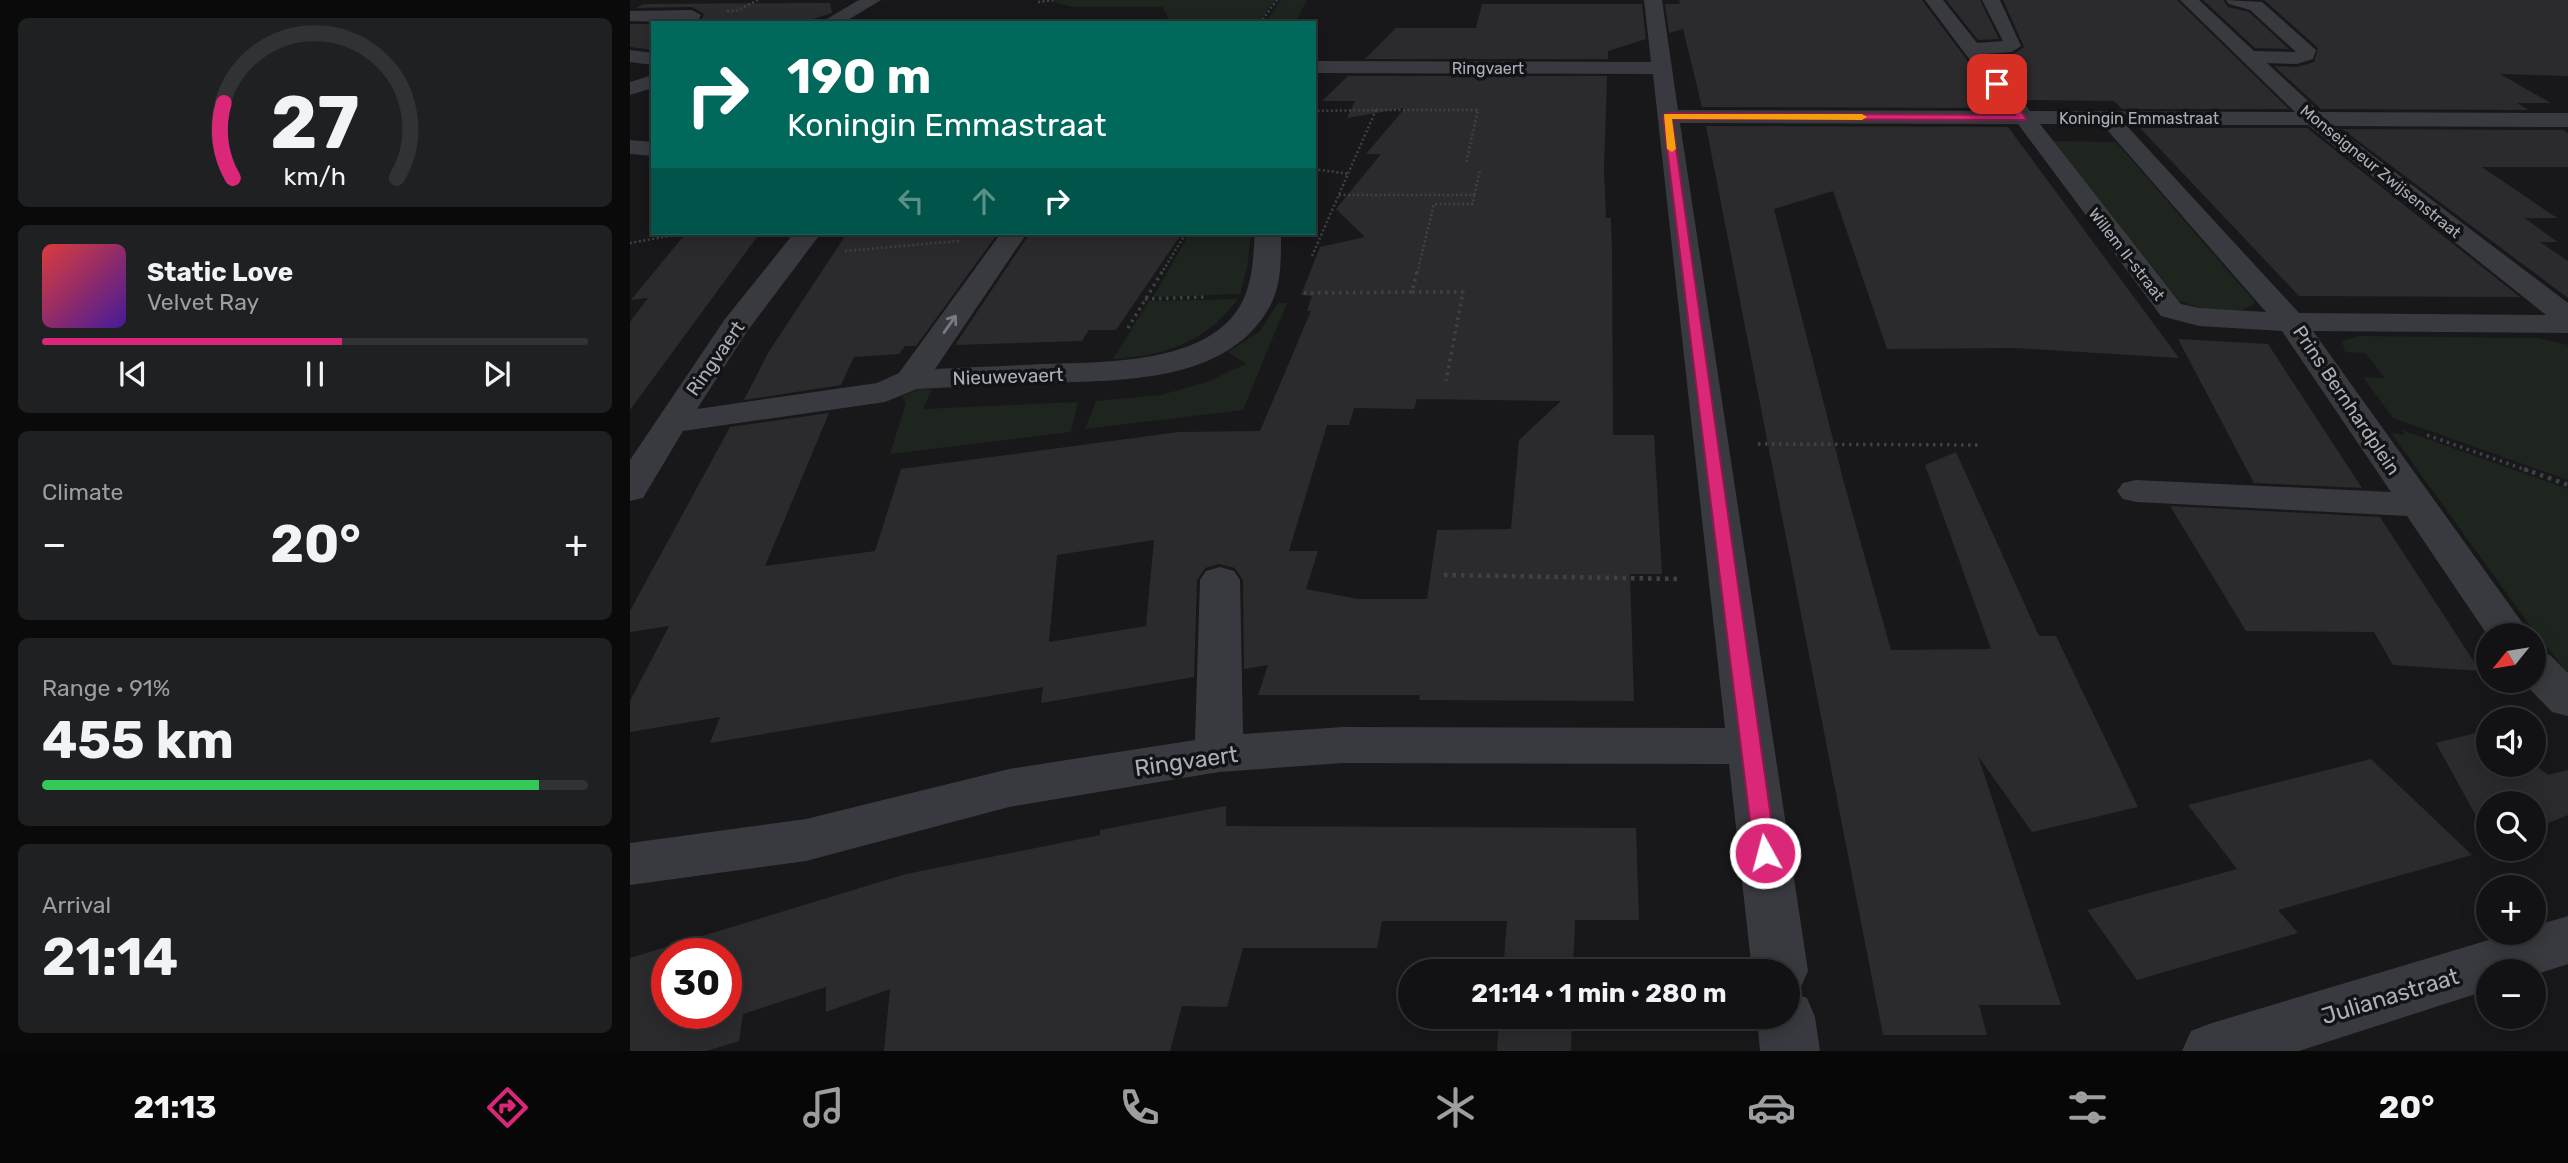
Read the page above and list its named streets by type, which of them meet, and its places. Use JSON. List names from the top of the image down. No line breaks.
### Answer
{"streets":{"street":["Ringvaert","Koningin Emmastraat","Monseigneur Zwijsenstraat","Willem II-straat","Nieuwevaert","Prins Bernhardplein","Julianastraat"]},"crossings":[["Ringvaert","Nieuwevaert"],["Koningin Emmastraat","Monseigneur Zwijsenstraat"],["Koningin Emmastraat","Willem II-straat"],["Willem II-straat","Prins Bernhardplein"]],"north":"bottom left","page":{"turn":["190 m","Koningin Emmastraat"],"song":["Static Love","Velvet Ray"],"tile":["Climate",["Range · 91%","455 km"],["Arrival","21:14"]],"heat":["−","20°","+"],"map_buttons":["+","−"],"limit":"30","trip":"21:14 · 1 min · 280 m","tabs":["21:13","20°"],"gauge":["27","km/h"]}}
